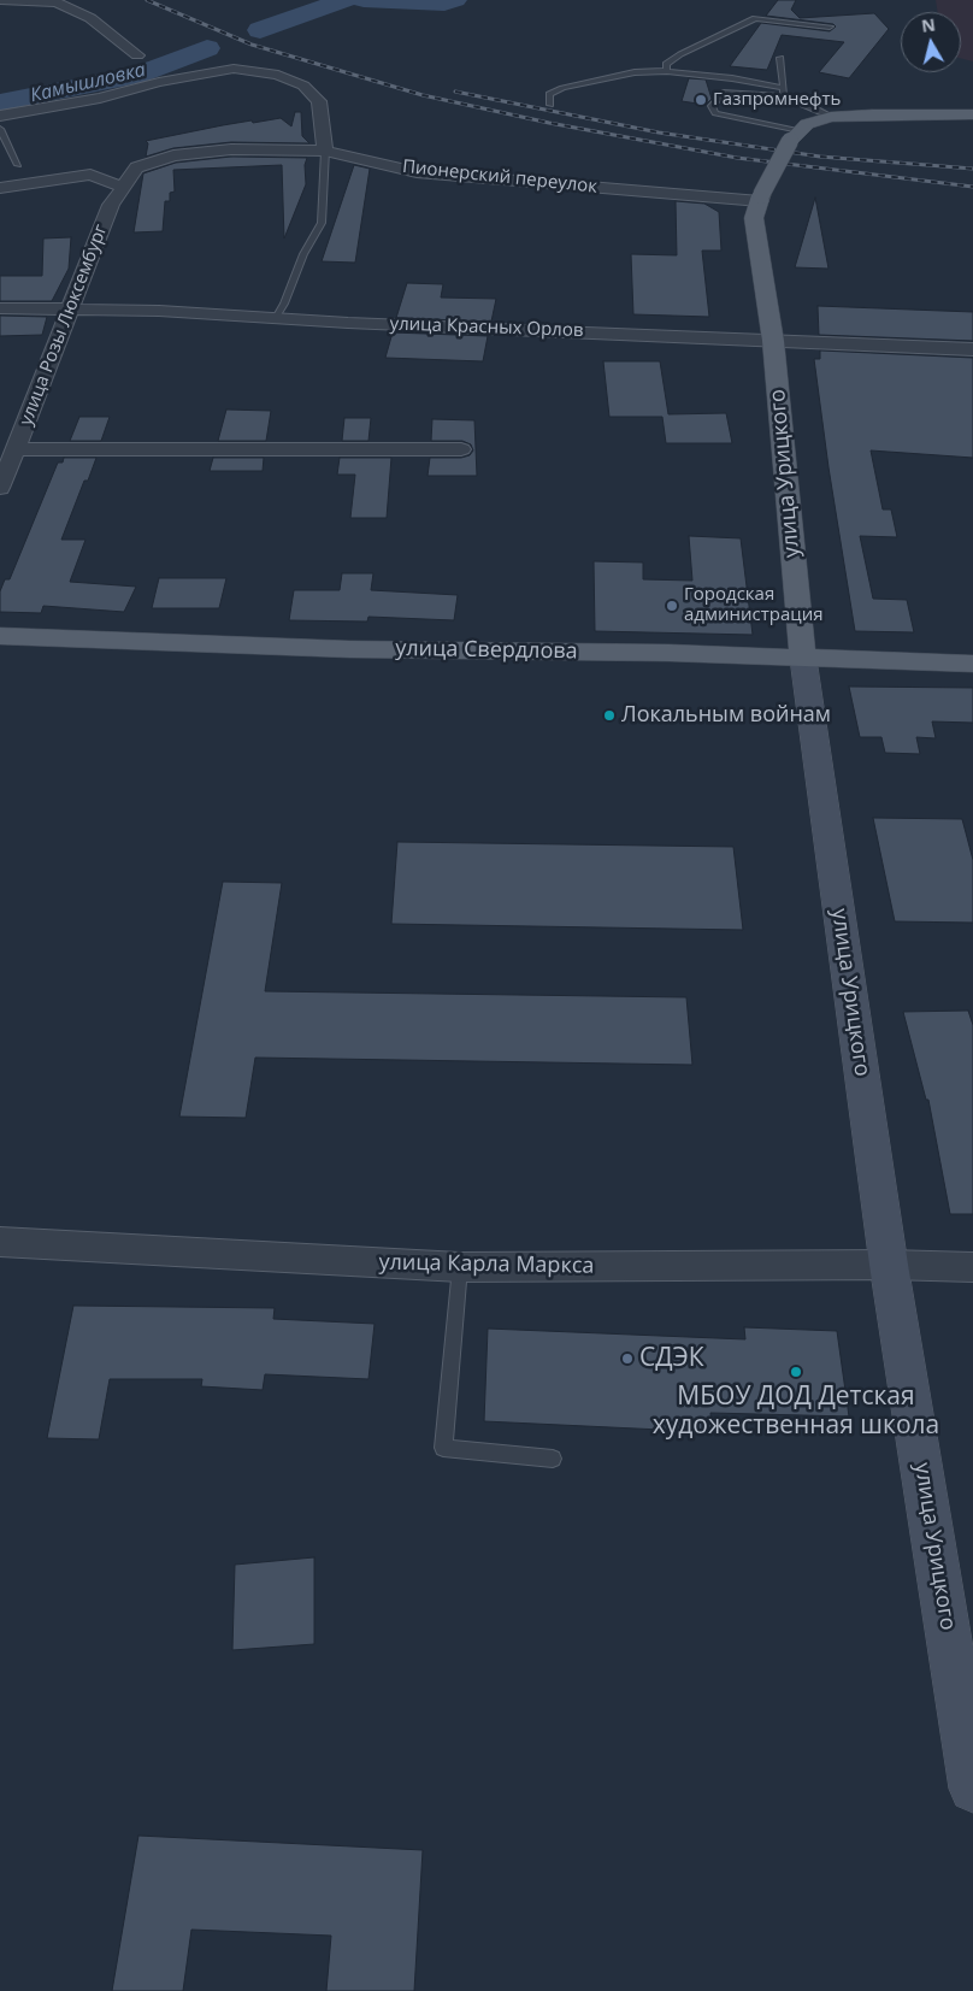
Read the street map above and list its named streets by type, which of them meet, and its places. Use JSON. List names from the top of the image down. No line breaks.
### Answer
{"streets":{"main road":["улица Урицкого","улица Свердлова"],"street":["Пионерский переулок","улица Розы Люксембург","улица Красных Орлов","улица Карла Маркса"]},"crossings":[["Пионерский переулок","улица Розы Люксембург"],["Пионерский переулок","улица Урицкого"],["улица Розы Люксембург","улица Красных Орлов"],["улица Красных Орлов","улица Урицкого"],["улица Урицкого","улица Свердлова"],["улица Урицкого","улица Карла Маркса"]],"water":["Камышловка"],"places":["Газпромнефть","Городская администрация","Локальным войнам","СДЭК","МБОУ ДОД Детская художественная школа"],"north":"top"}
